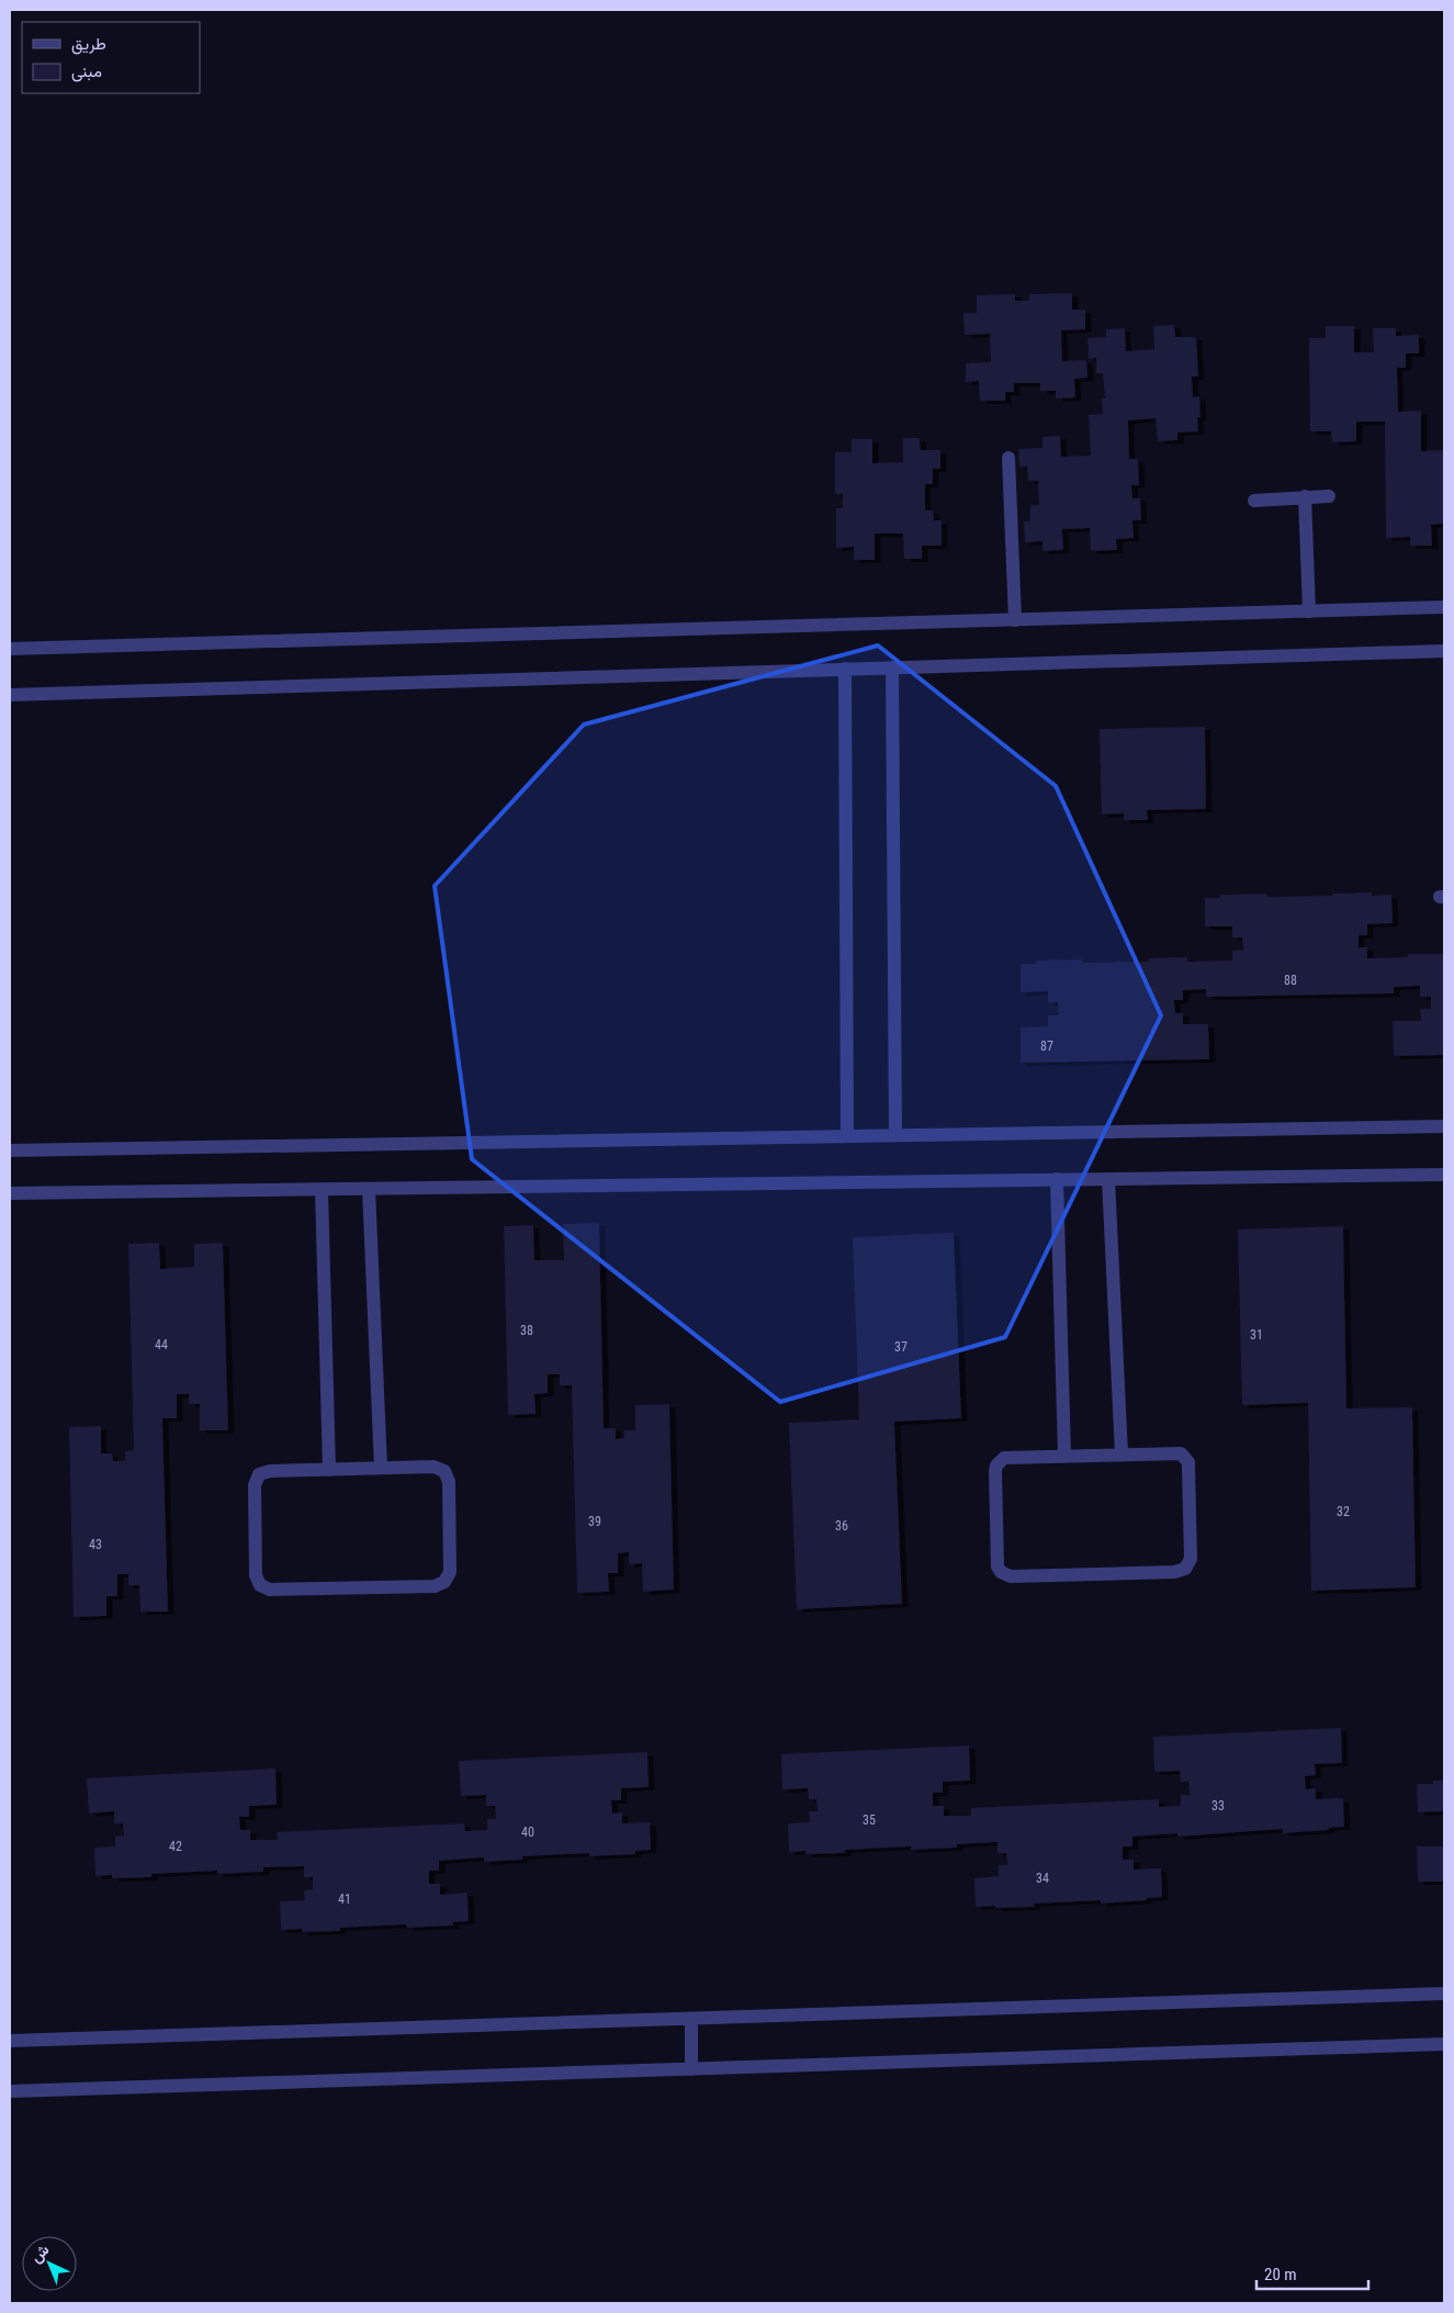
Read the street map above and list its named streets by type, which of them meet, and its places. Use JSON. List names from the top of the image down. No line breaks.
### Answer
{"house_numbers":["88","87","38","31","44","37","32","39","36","43","33","35","40","42","34","41"],"legend":["طريق","مبنى"],"scale_bar":"20 m","north":"top left"}
